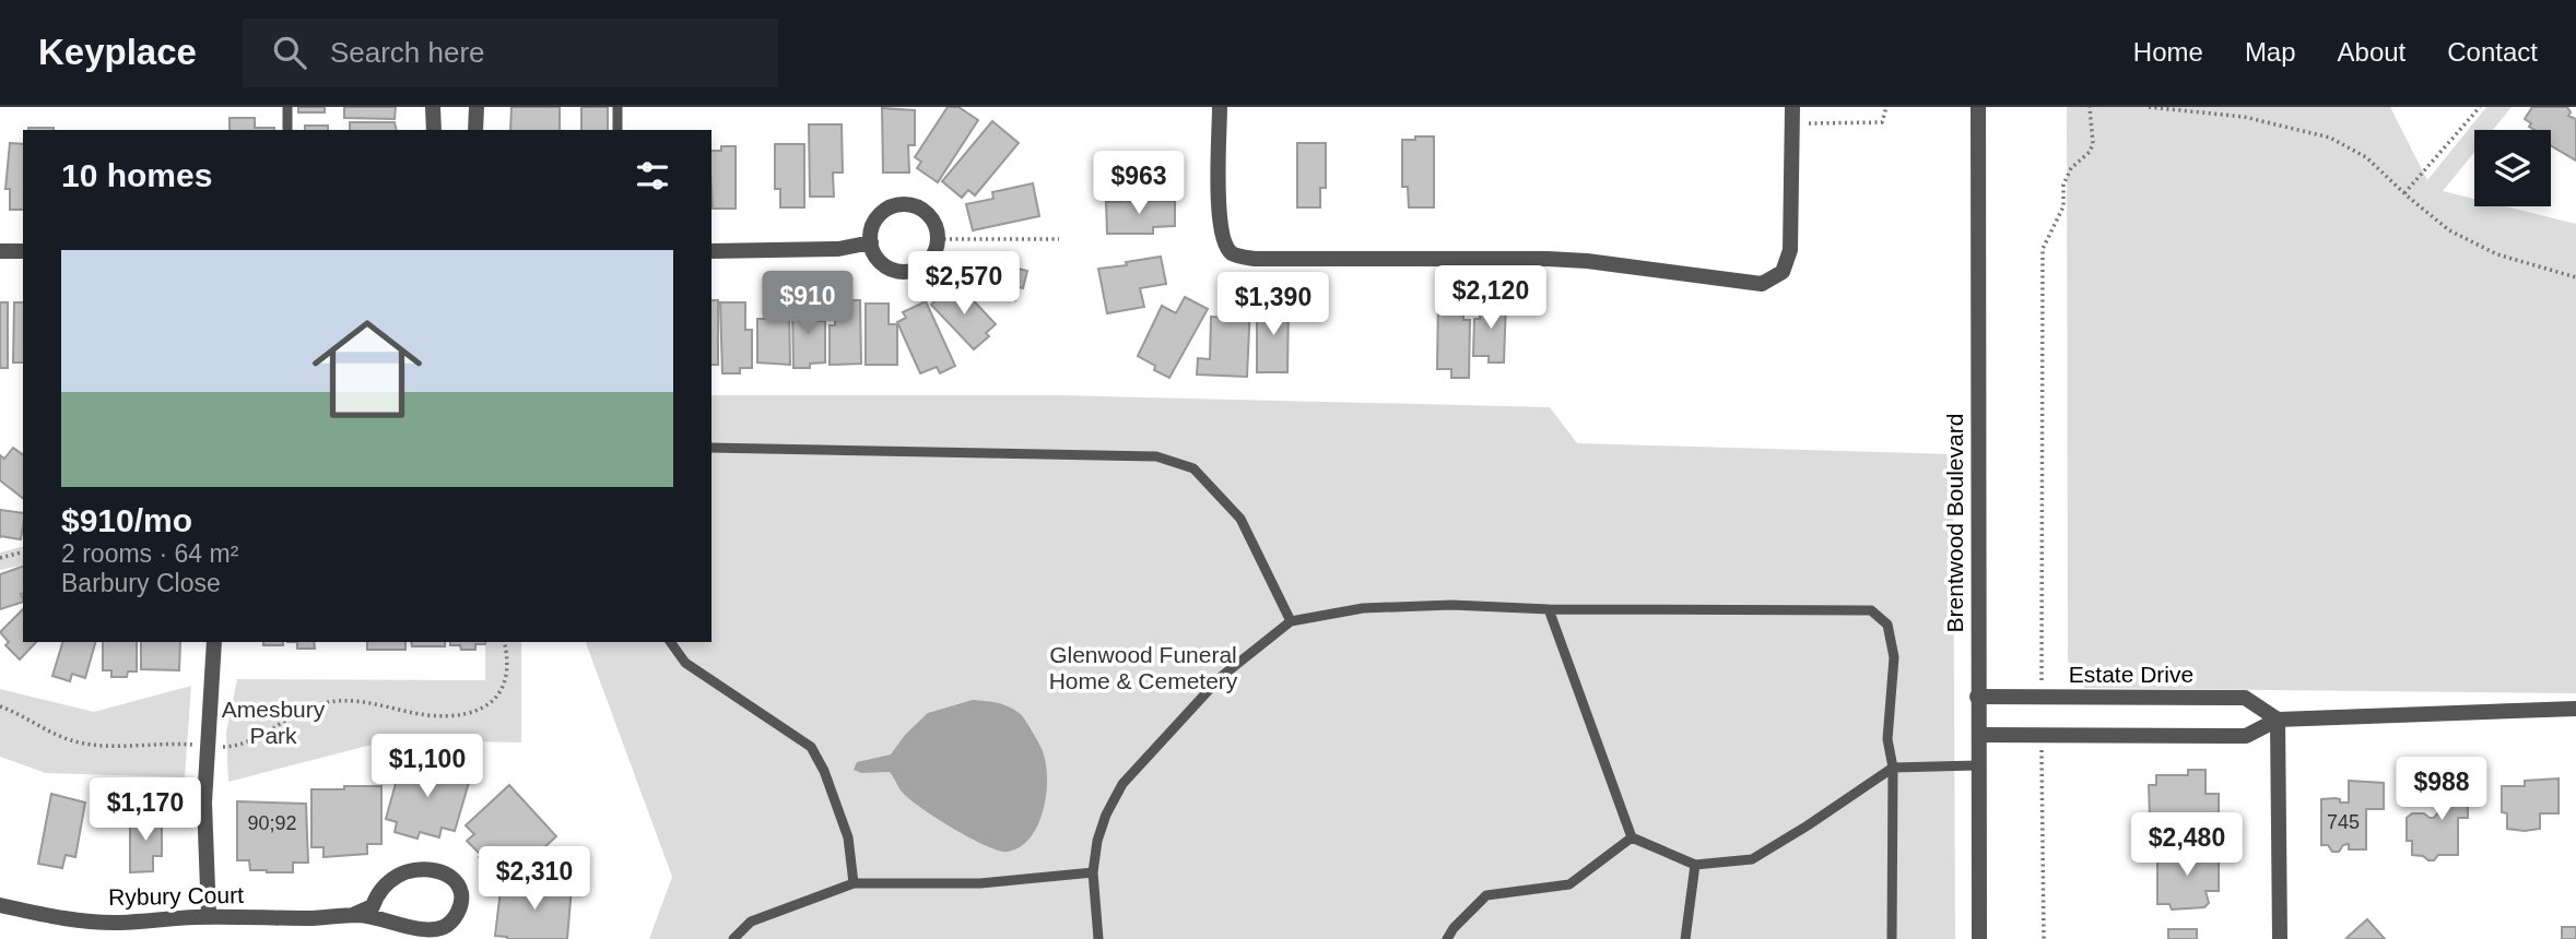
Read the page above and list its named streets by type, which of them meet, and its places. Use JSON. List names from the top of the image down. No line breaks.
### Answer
{"streets":{"street":["Brentwood Boulevard","Estate Drive","Rybury Court"]},"crossings":[["Brentwood Boulevard","Estate Drive"]],"parks":["Glenwood Funeral Home & Cemetery","Amesbury Park"],"house_numbers":["745","90;92"],"page":{"header":"Keyplace","search":"Search here","nav":["Home","Map","About","Contact"],"heading":"10 homes","price":["$963","$2,570","$2,120","$910","$1,390","$1,100","$988","$1,170","$2,480","$2,310"],"list":[{"name":"$910/mo","note":"2 rooms · 64 m² · Barbury Close"}]}}
